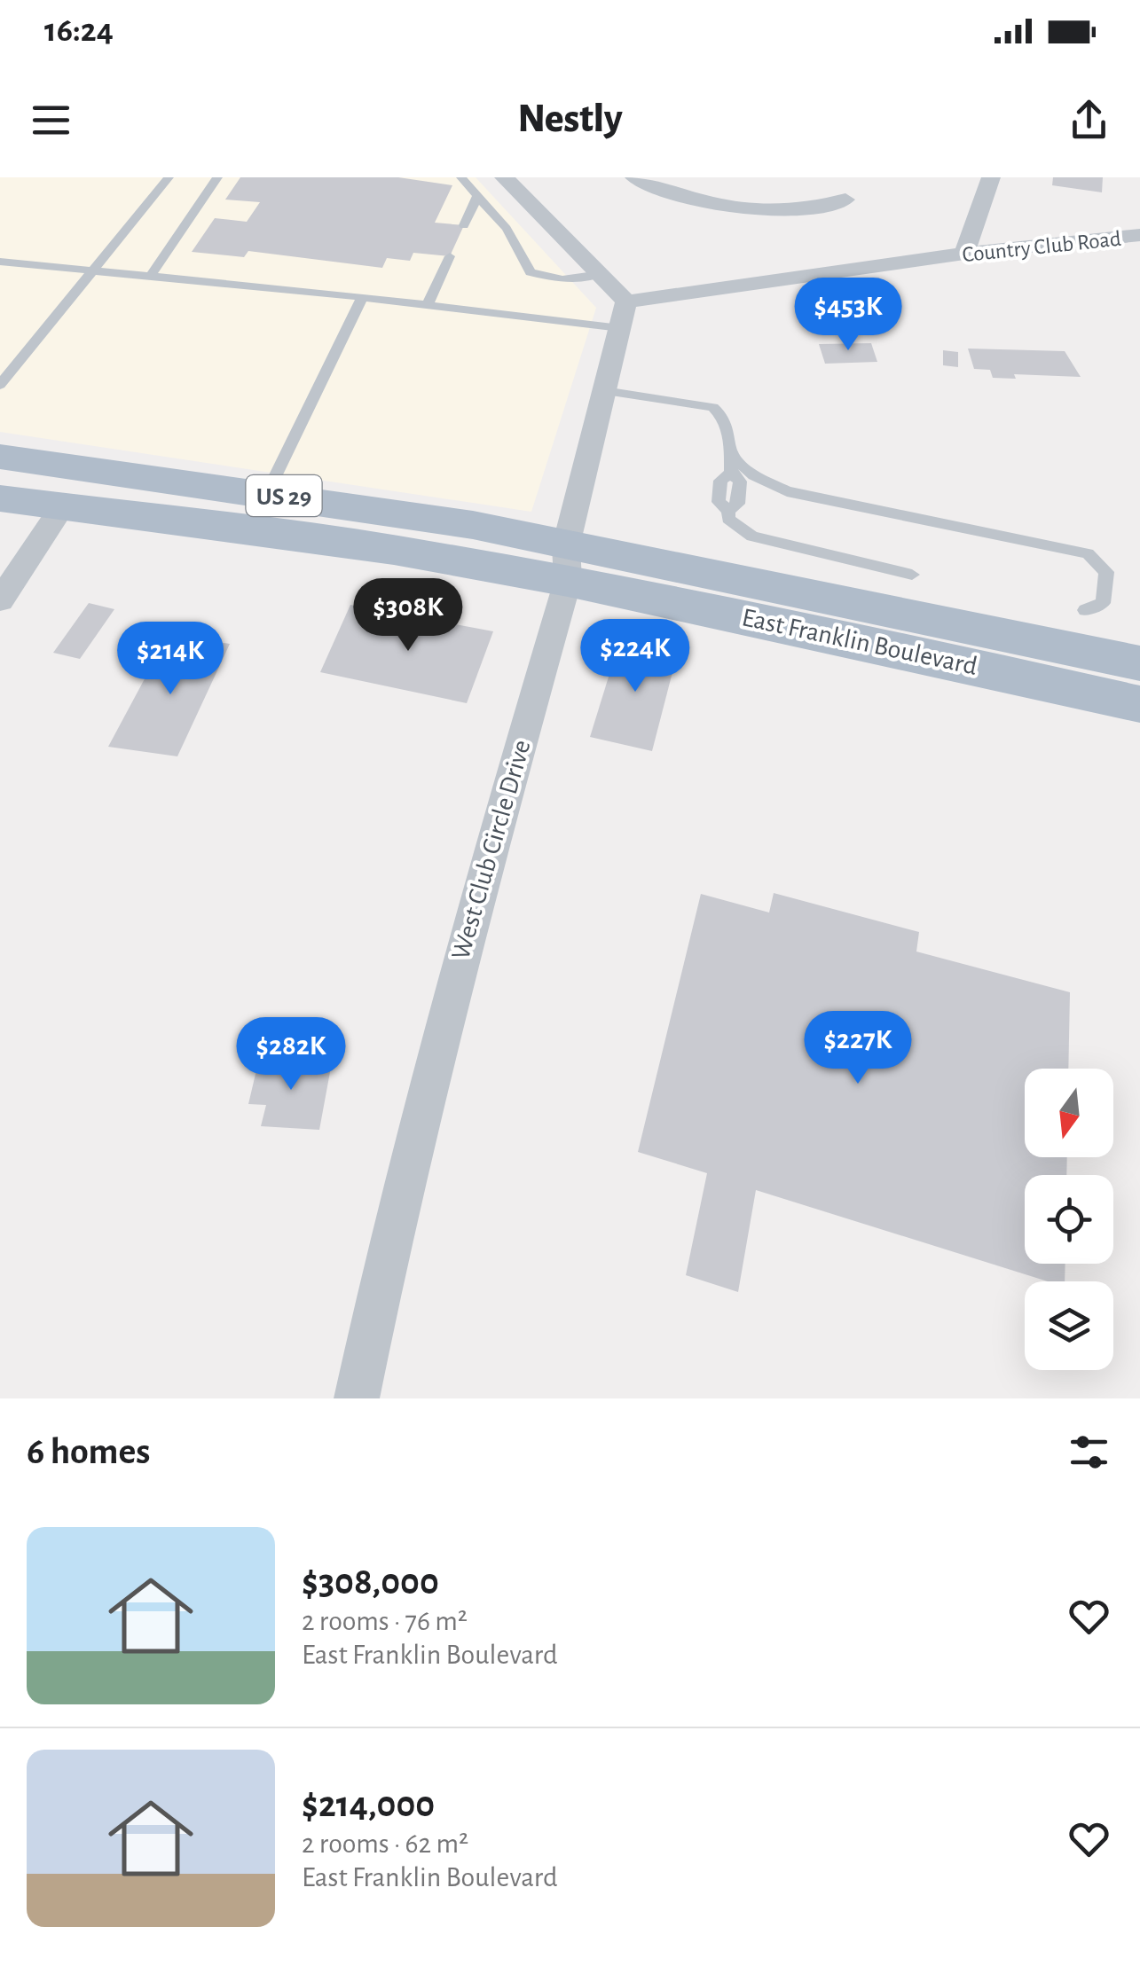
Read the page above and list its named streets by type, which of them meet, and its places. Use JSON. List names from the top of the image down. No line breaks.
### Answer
{"streets":{"main road":["US 29","East Franklin Boulevard"],"street":["Country Club Road","West Club Circle Drive"]},"crossings":[["Country Club Road","West Club Circle Drive"],["East Franklin Boulevard","West Club Circle Drive"]],"north":"bottom","page":{"status":"16:24","header":"Nestly","price":["$453K","$308K","$224K","$214K","$227K","$282K"],"heading":"6 homes","list":[{"name":"$308,000","note":"2 rooms · 76 m² · East Franklin Boulevard"},{"name":"$214,000","note":"2 rooms · 62 m² · East Franklin Boulevard"}]}}
